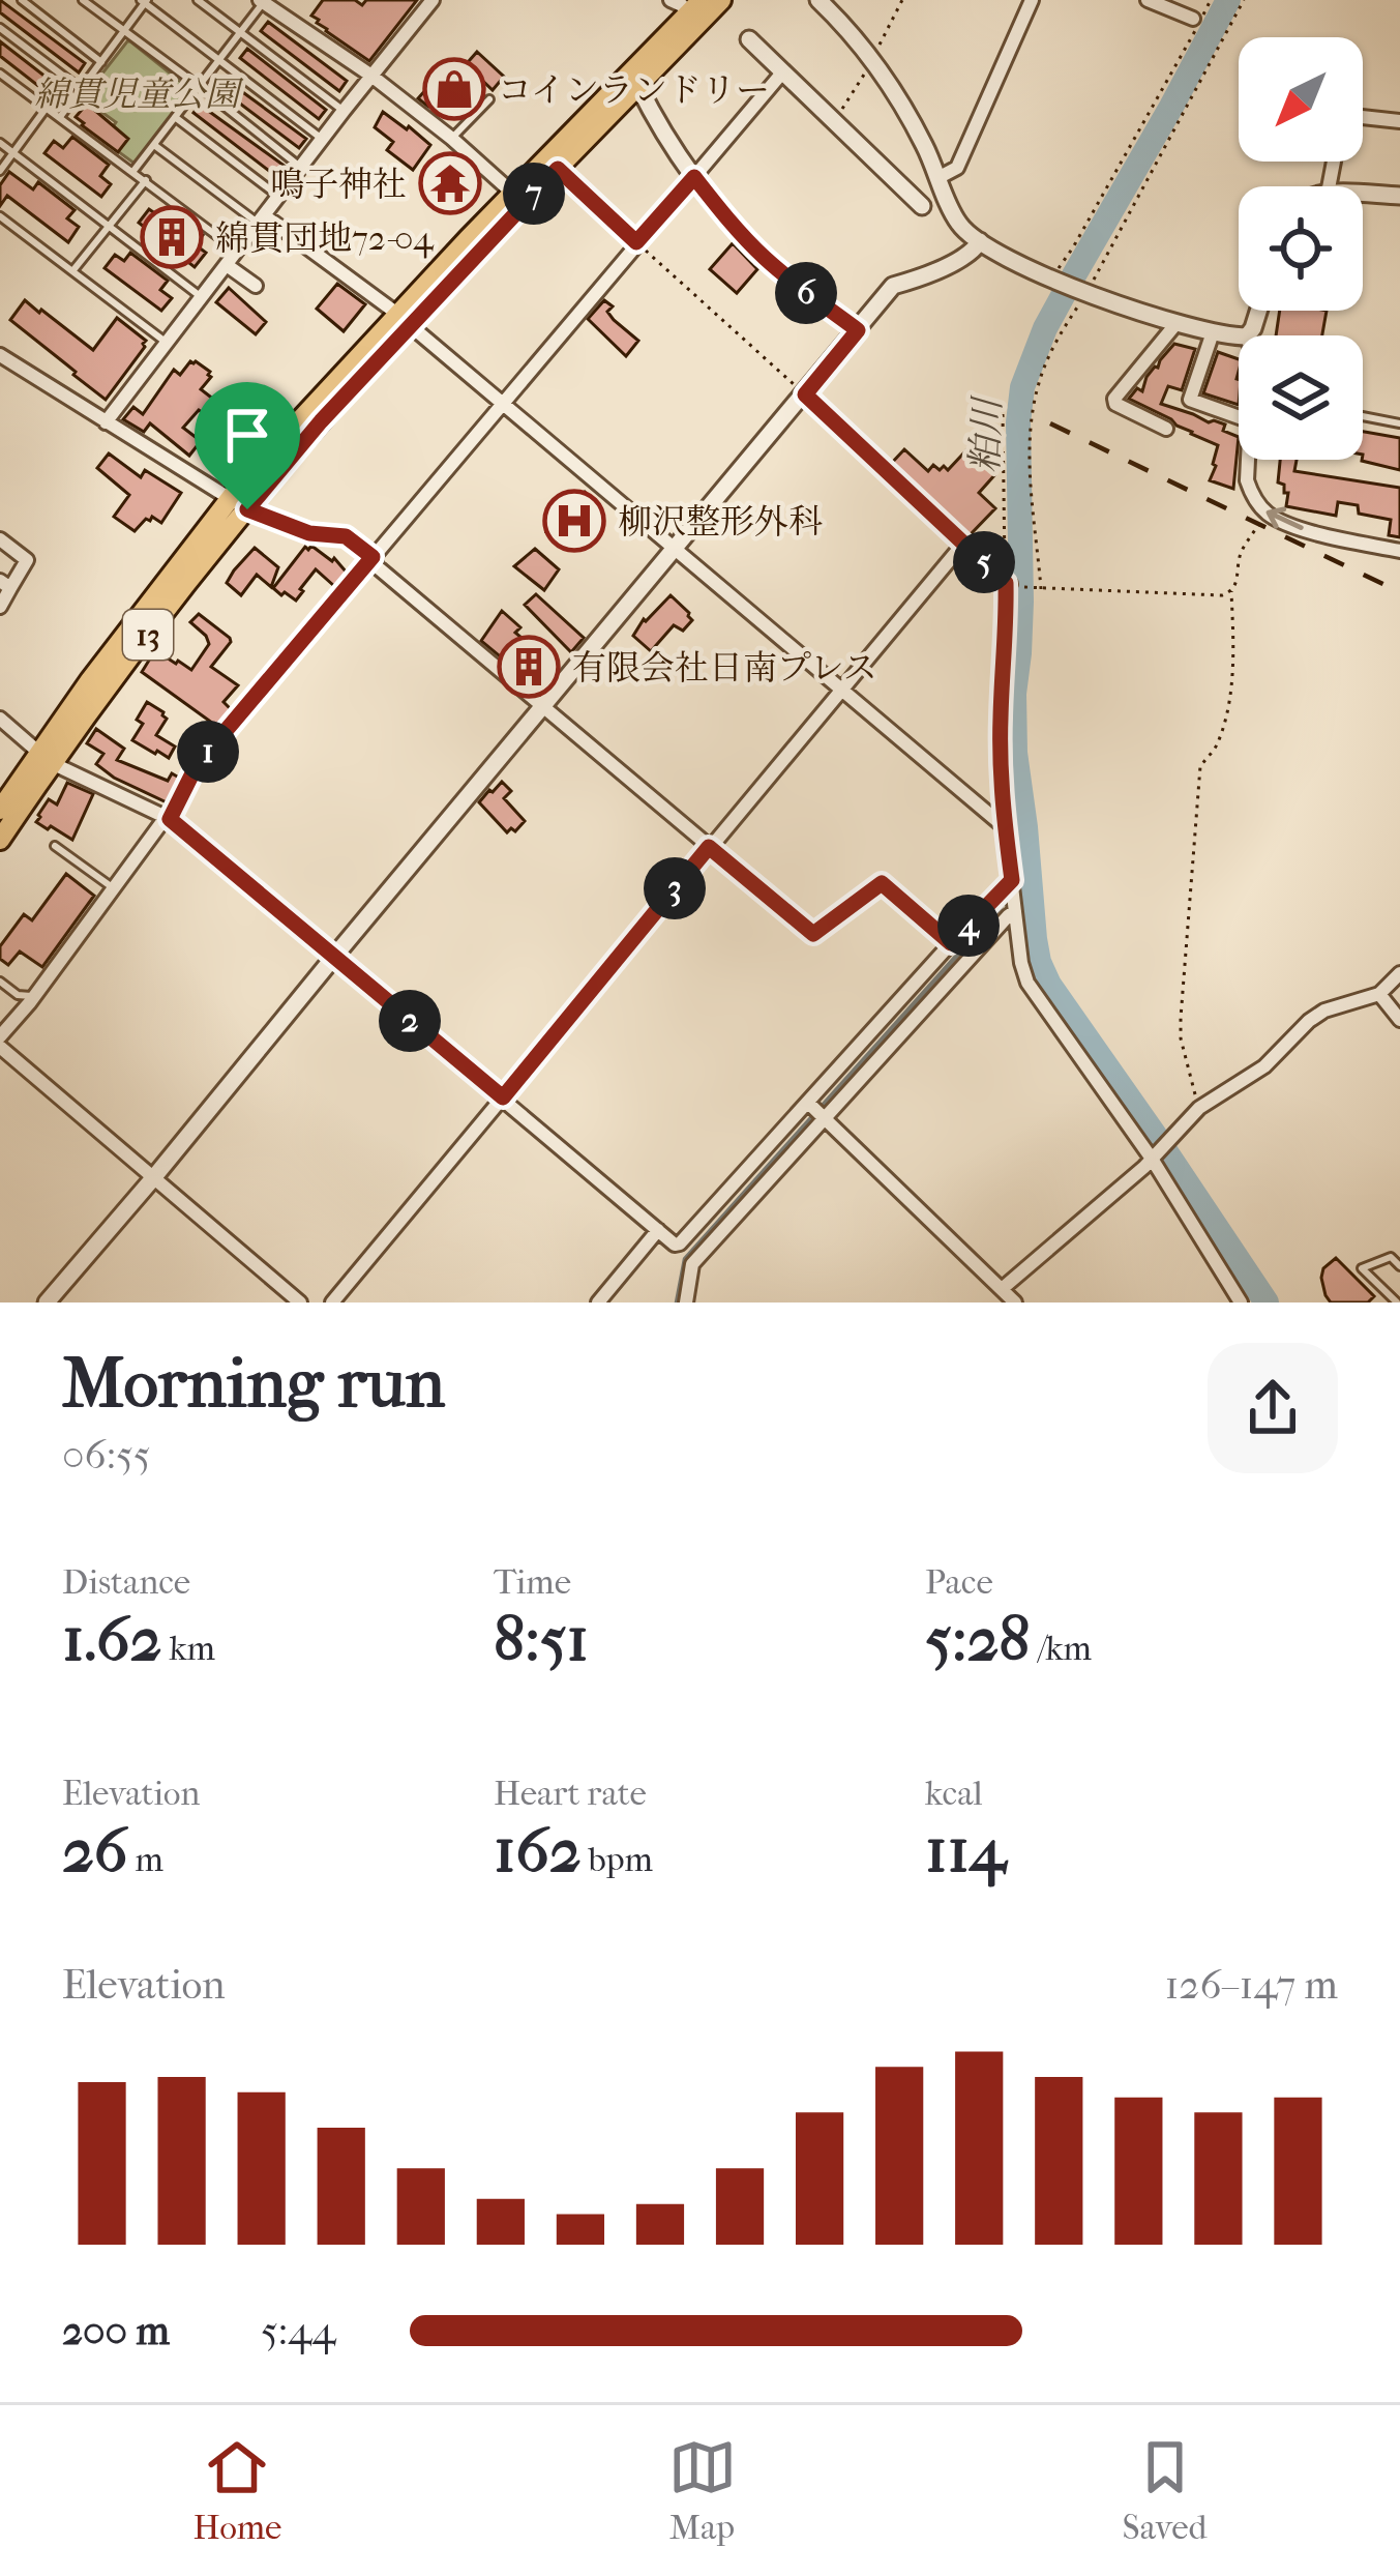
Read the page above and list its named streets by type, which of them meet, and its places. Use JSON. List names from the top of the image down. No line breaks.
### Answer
{"streets":{"main road":["13"]},"water":["粕川"],"parks":["綿貫児童公園"],"places":{"shop":["コインランドリー"],"temple":["鳴子神社"],"building":["綿貫団地72-04","有限会社日南プレス"],"hospital":["柳沢整形外科"]},"north":"bottom left","page":{"pins":["7","6","5","1","3","4","2"],"heading":["Morning run","06:55"],"stats":[["Distance","1.62 km"],["Time","8:51"],["Pace","5:28 /km"],["Elevation","26 m"],["Heart rate","162 bpm"],["kcal","114"]],"chart":["Elevation","126–147 m"],"list":[{"name":"200 m","note":"5:44"}],"tabs":["Home","Map","Saved"]}}
